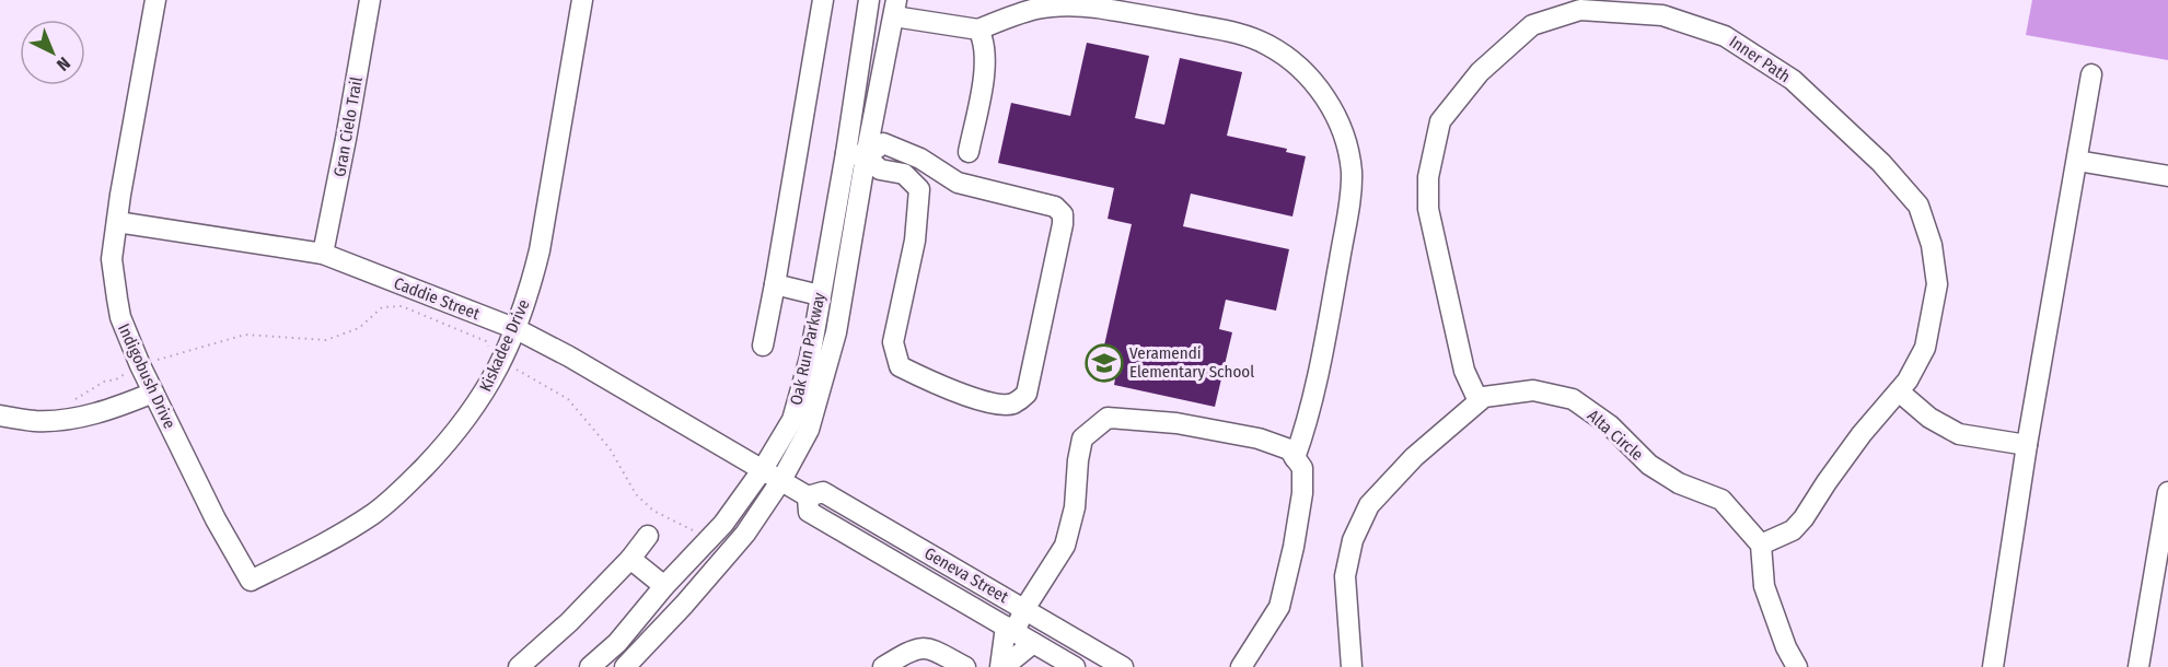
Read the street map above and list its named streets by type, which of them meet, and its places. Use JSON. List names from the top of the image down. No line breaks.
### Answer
{"streets":{"street":["Inner Path","Gran Cielo Trail","Caddie Street","Kiskadee Drive","Oak Run Parkway","Indigobush Drive","Alta Circle","Geneva Street"]},"crossings":[["Inner Path","Alta Circle"],["Gran Cielo Trail","Caddie Street"],["Caddie Street","Kiskadee Drive"],["Caddie Street","Oak Run Parkway"],["Caddie Street","Indigobush Drive"],["Caddie Street","Geneva Street"],["Kiskadee Drive","Indigobush Drive"],["Oak Run Parkway","Geneva Street"]],"places":{"school or university":["Veramendi Elementary School"]},"north":"bottom right"}
